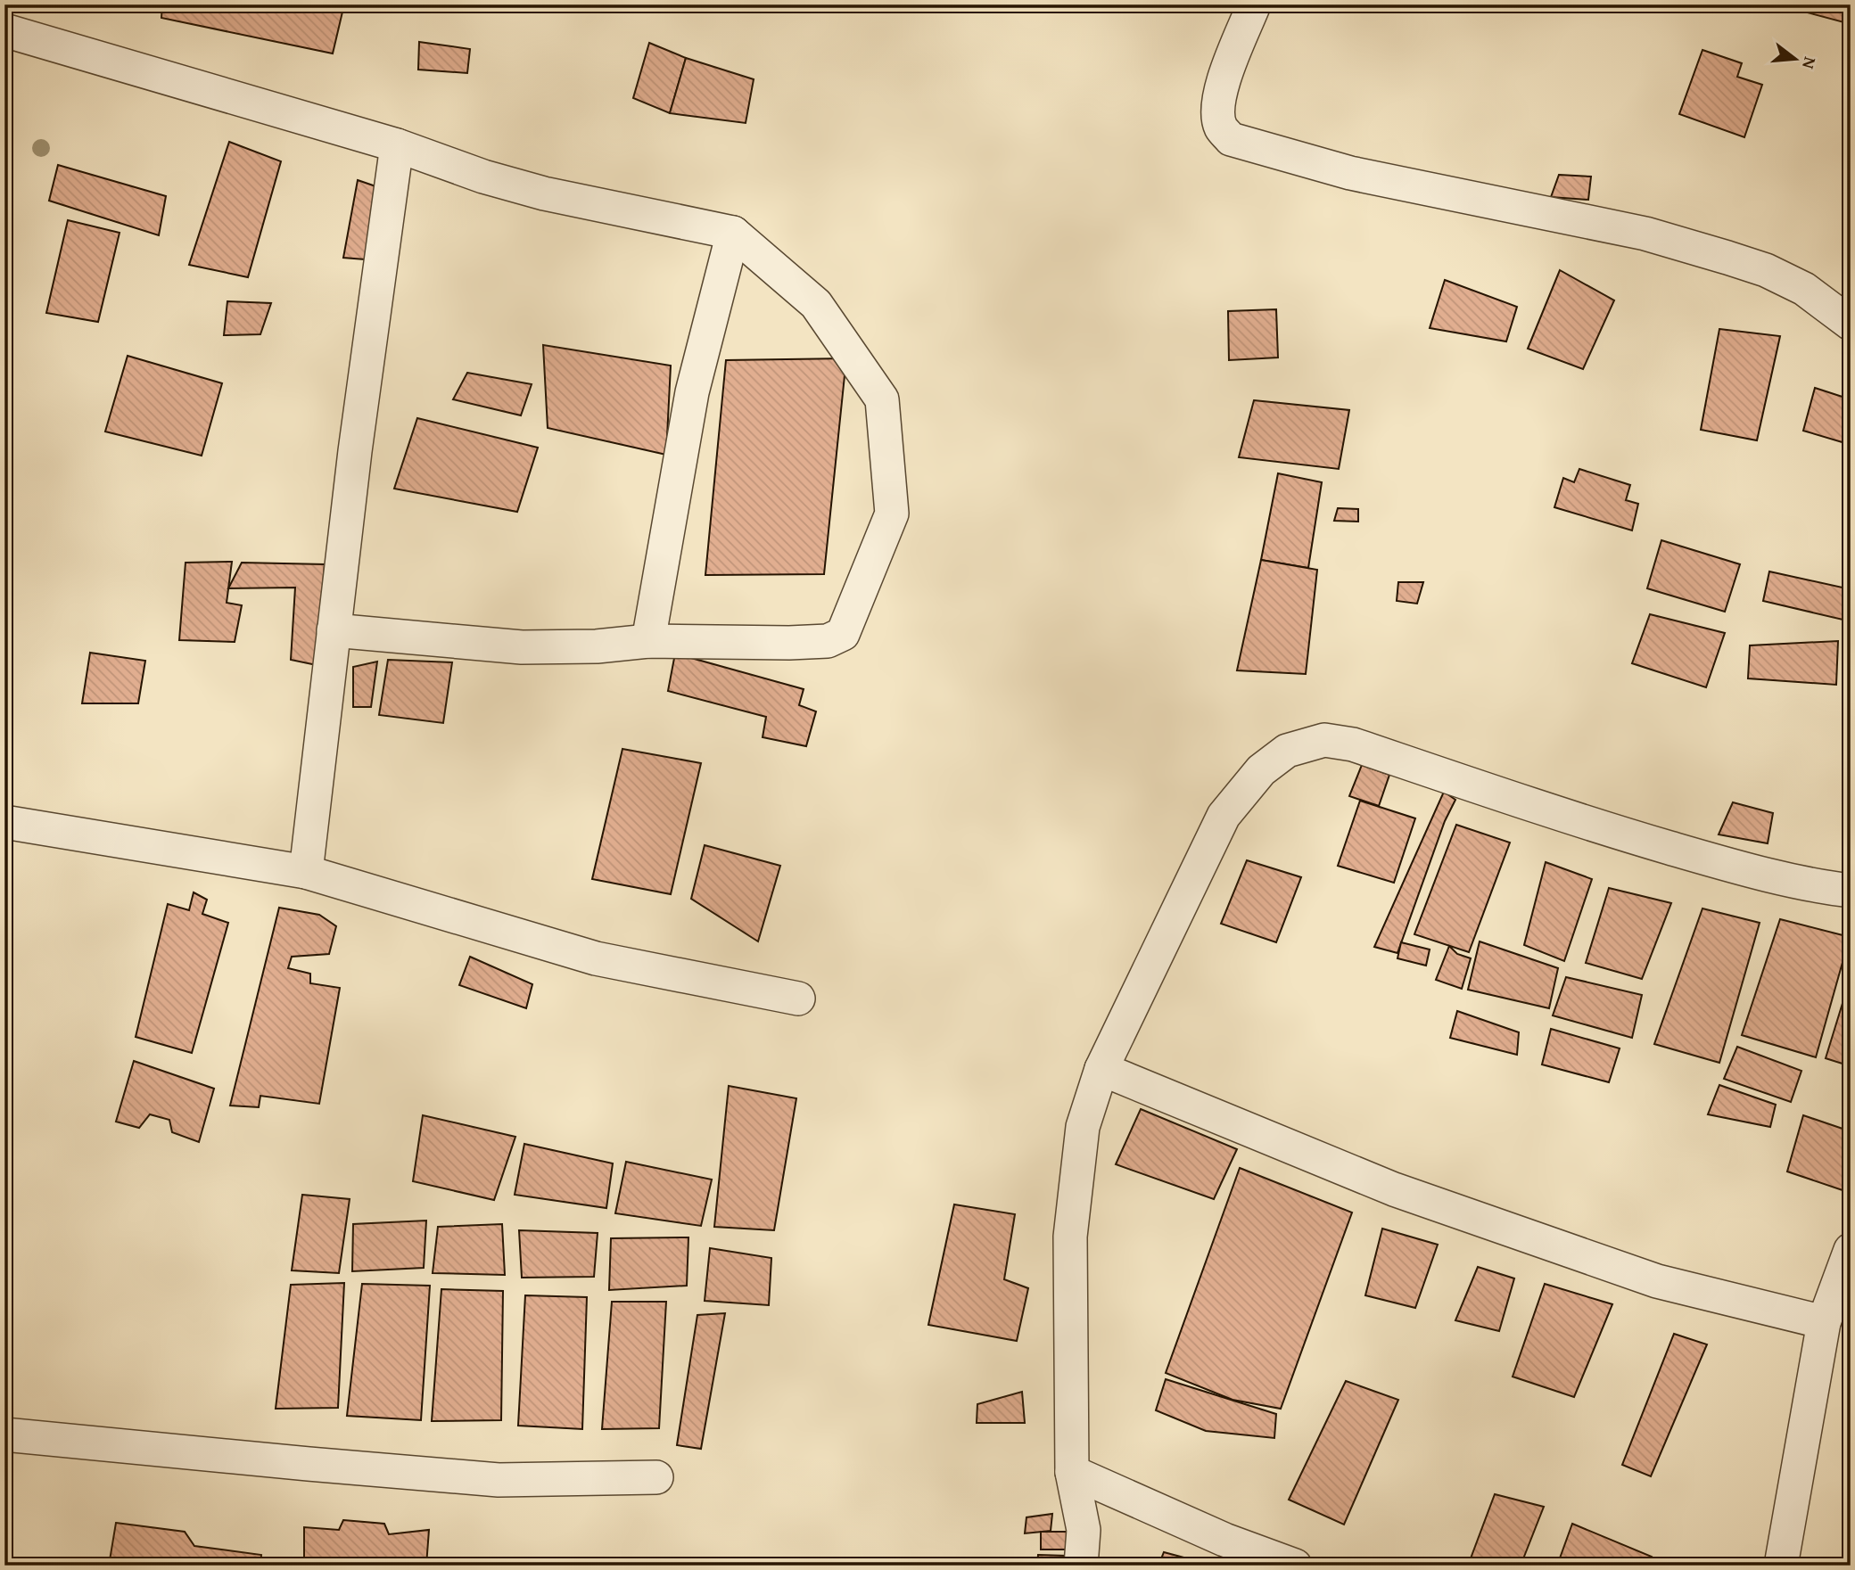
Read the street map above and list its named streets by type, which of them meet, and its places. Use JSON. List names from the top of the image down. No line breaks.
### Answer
{"north":"right"}
